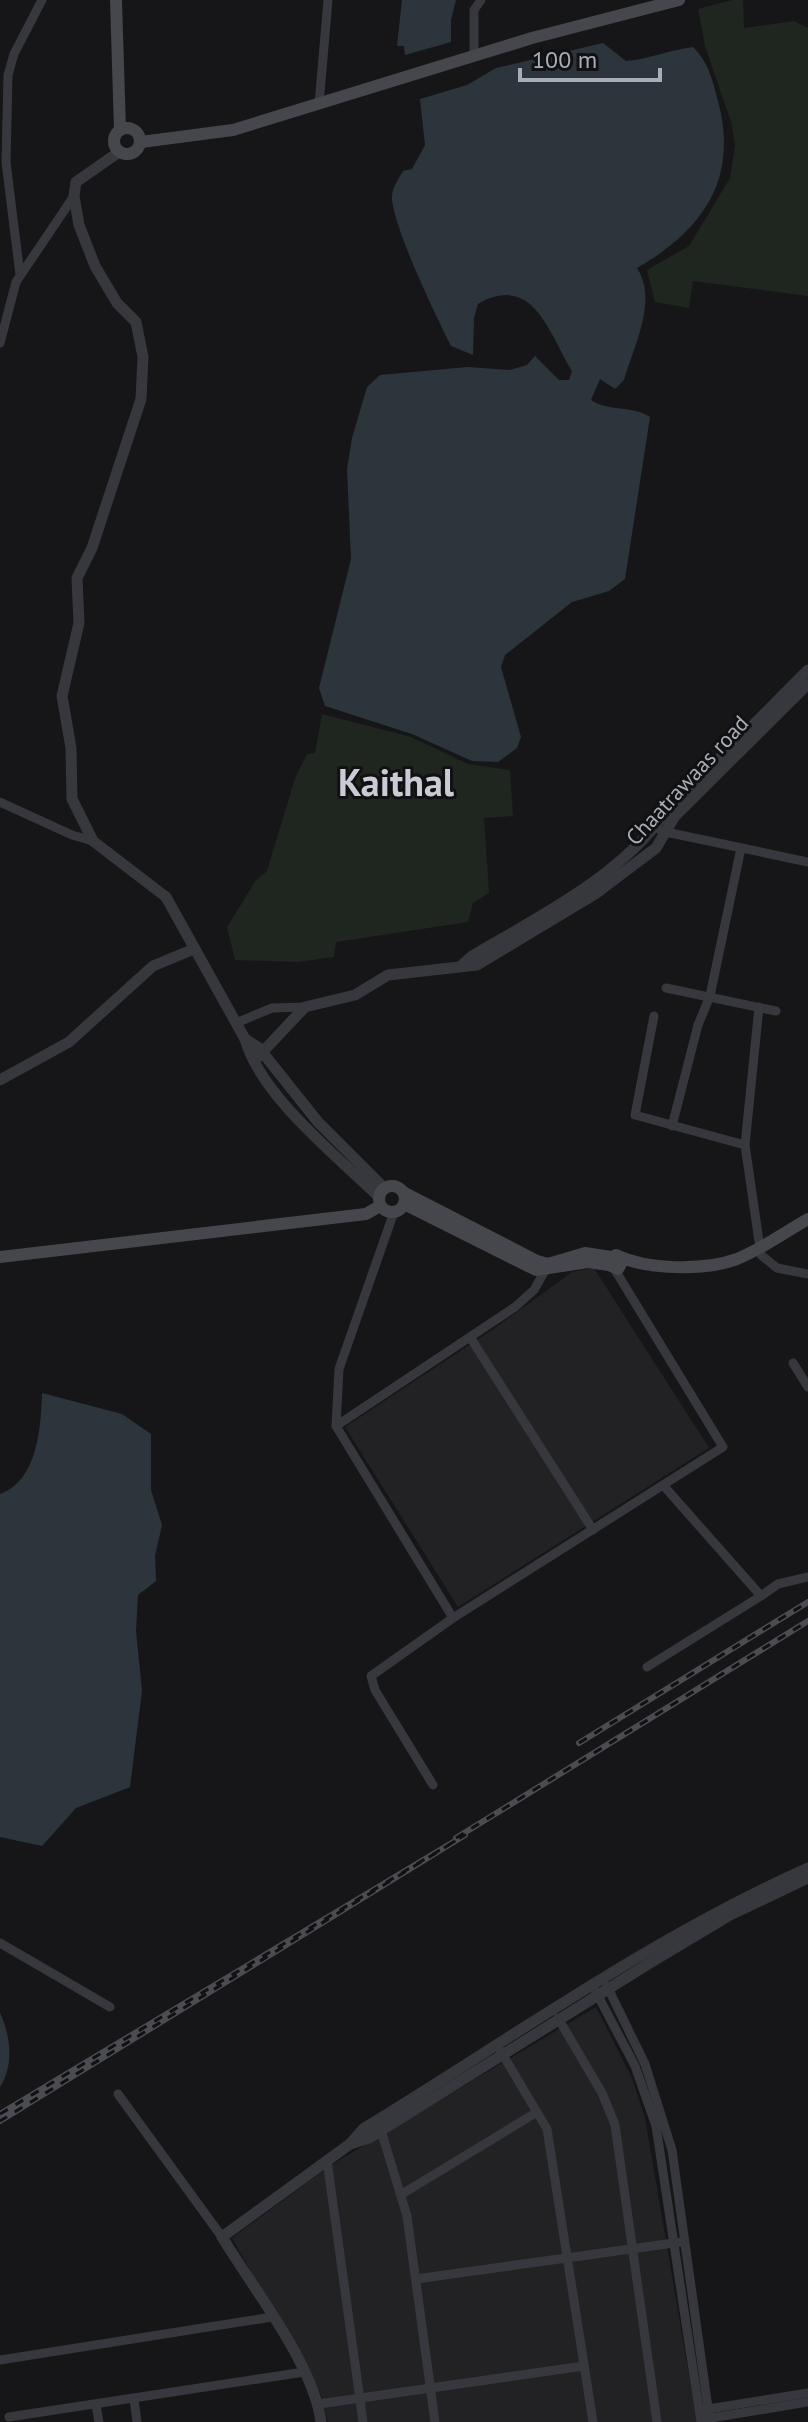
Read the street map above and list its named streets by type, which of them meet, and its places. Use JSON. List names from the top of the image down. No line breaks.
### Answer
{"streets":{"street":["Chaatrawaas road"]},"districts":["Kaithal"],"scale_bar":"100 m"}
